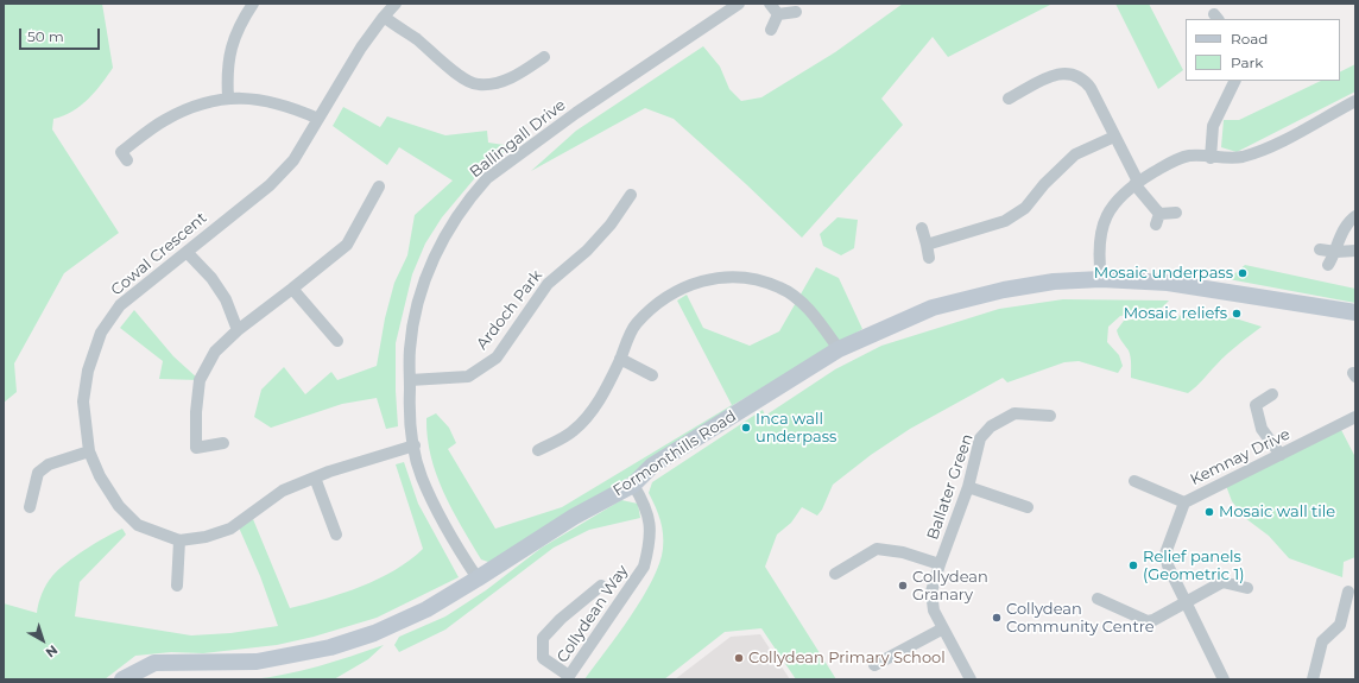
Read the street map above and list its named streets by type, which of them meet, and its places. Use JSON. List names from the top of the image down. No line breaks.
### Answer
{"streets":{"street":["Ballingall Drive","Cowal Crescent","Ardoch Park","Formonthills Road","Kemnay Drive","Ballater Green","Collydean Way"]},"crossings":[["Ballingall Drive","Cowal Crescent"],["Ballingall Drive","Ardoch Park"],["Ballingall Drive","Formonthills Road"],["Formonthills Road","Collydean Way"]],"places":["Mosaic underpass","Mosaic reliefs","Inca wall underpass","Mosaic wall tile","Relief panels (Geometric 1)","Collydean Granary","Collydean Community Centre","Collydean Primary School"],"legend":["Road","Park"],"scale_bar":"50 m","north":"bottom right"}
